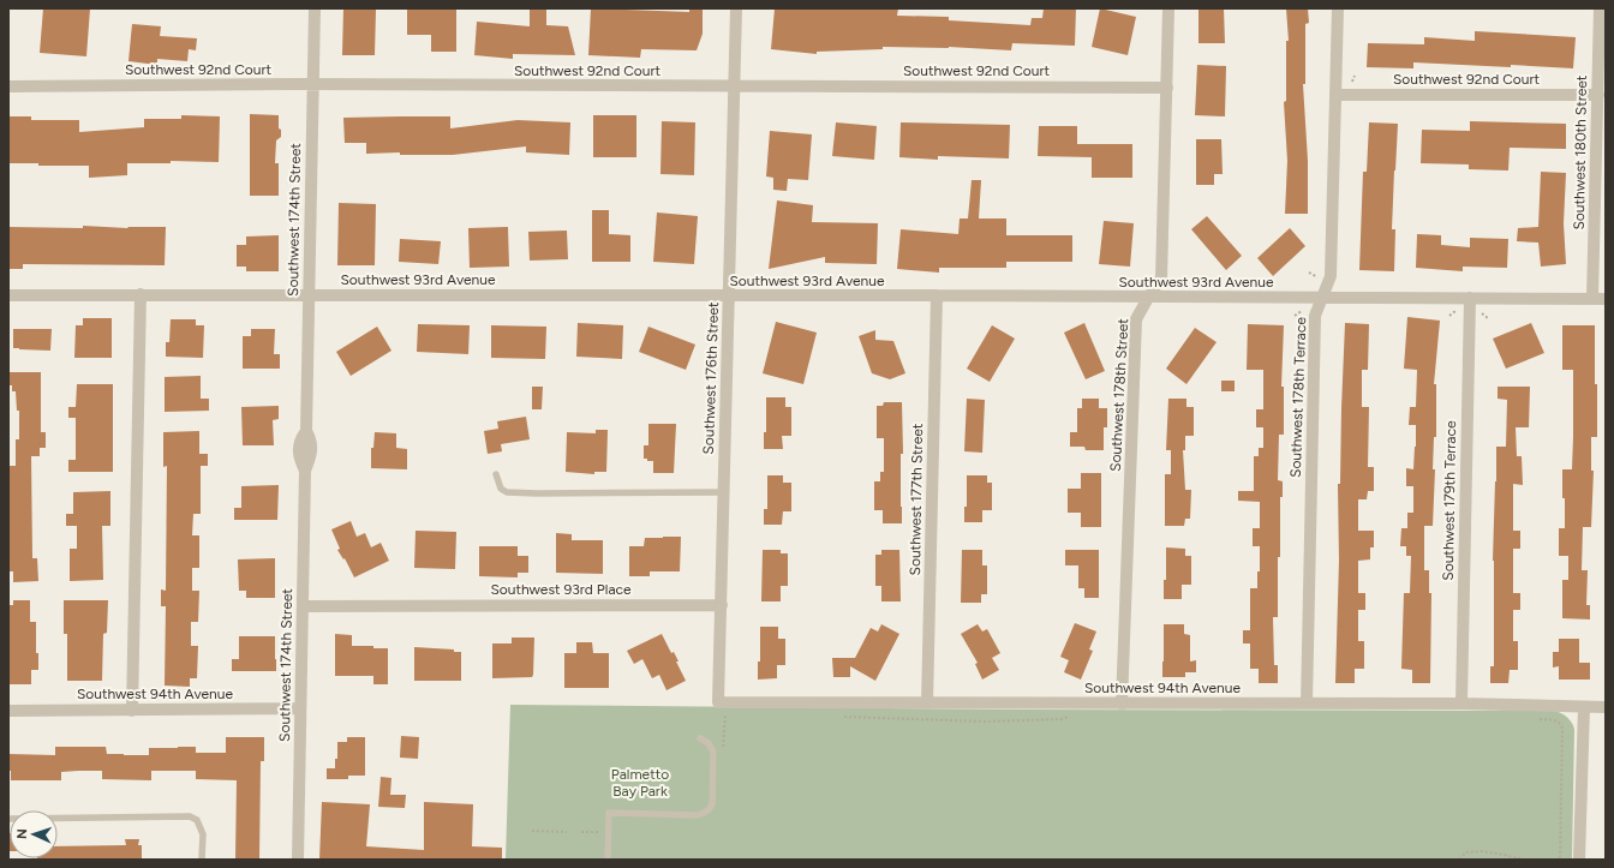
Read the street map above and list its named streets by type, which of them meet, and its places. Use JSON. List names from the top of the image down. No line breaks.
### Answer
{"streets":{"street":["Southwest 92nd Court","Southwest 180th Street","Southwest 174th Street","Southwest 93rd Avenue","Southwest 176th Street","Southwest 178th Street","Southwest 178th Terrace","Southwest 177th Street","Southwest 179th Terrace","Southwest 93rd Place","Southwest 94th Avenue"]},"crossings":[["Southwest 92nd Court","Southwest 180th Street"],["Southwest 92nd Court","Southwest 174th Street"],["Southwest 92nd Court","Southwest 176th Street"],["Southwest 92nd Court","Southwest 178th Street"],["Southwest 92nd Court","Southwest 178th Terrace"],["Southwest 180th Street","Southwest 93rd Avenue"],["Southwest 174th Street","Southwest 93rd Avenue"],["Southwest 174th Street","Southwest 93rd Place"],["Southwest 174th Street","Southwest 94th Avenue"],["Southwest 93rd Avenue","Southwest 176th Street"],["Southwest 93rd Avenue","Southwest 178th Street"],["Southwest 93rd Avenue","Southwest 178th Terrace"],["Southwest 93rd Avenue","Southwest 177th Street"],["Southwest 93rd Avenue","Southwest 179th Terrace"],["Southwest 176th Street","Southwest 93rd Place"],["Southwest 178th Street","Southwest 94th Avenue"],["Southwest 178th Terrace","Southwest 94th Avenue"],["Southwest 177th Street","Southwest 94th Avenue"],["Southwest 179th Terrace","Southwest 94th Avenue"]],"parks":["Palmetto Bay Park"],"north":"left"}
